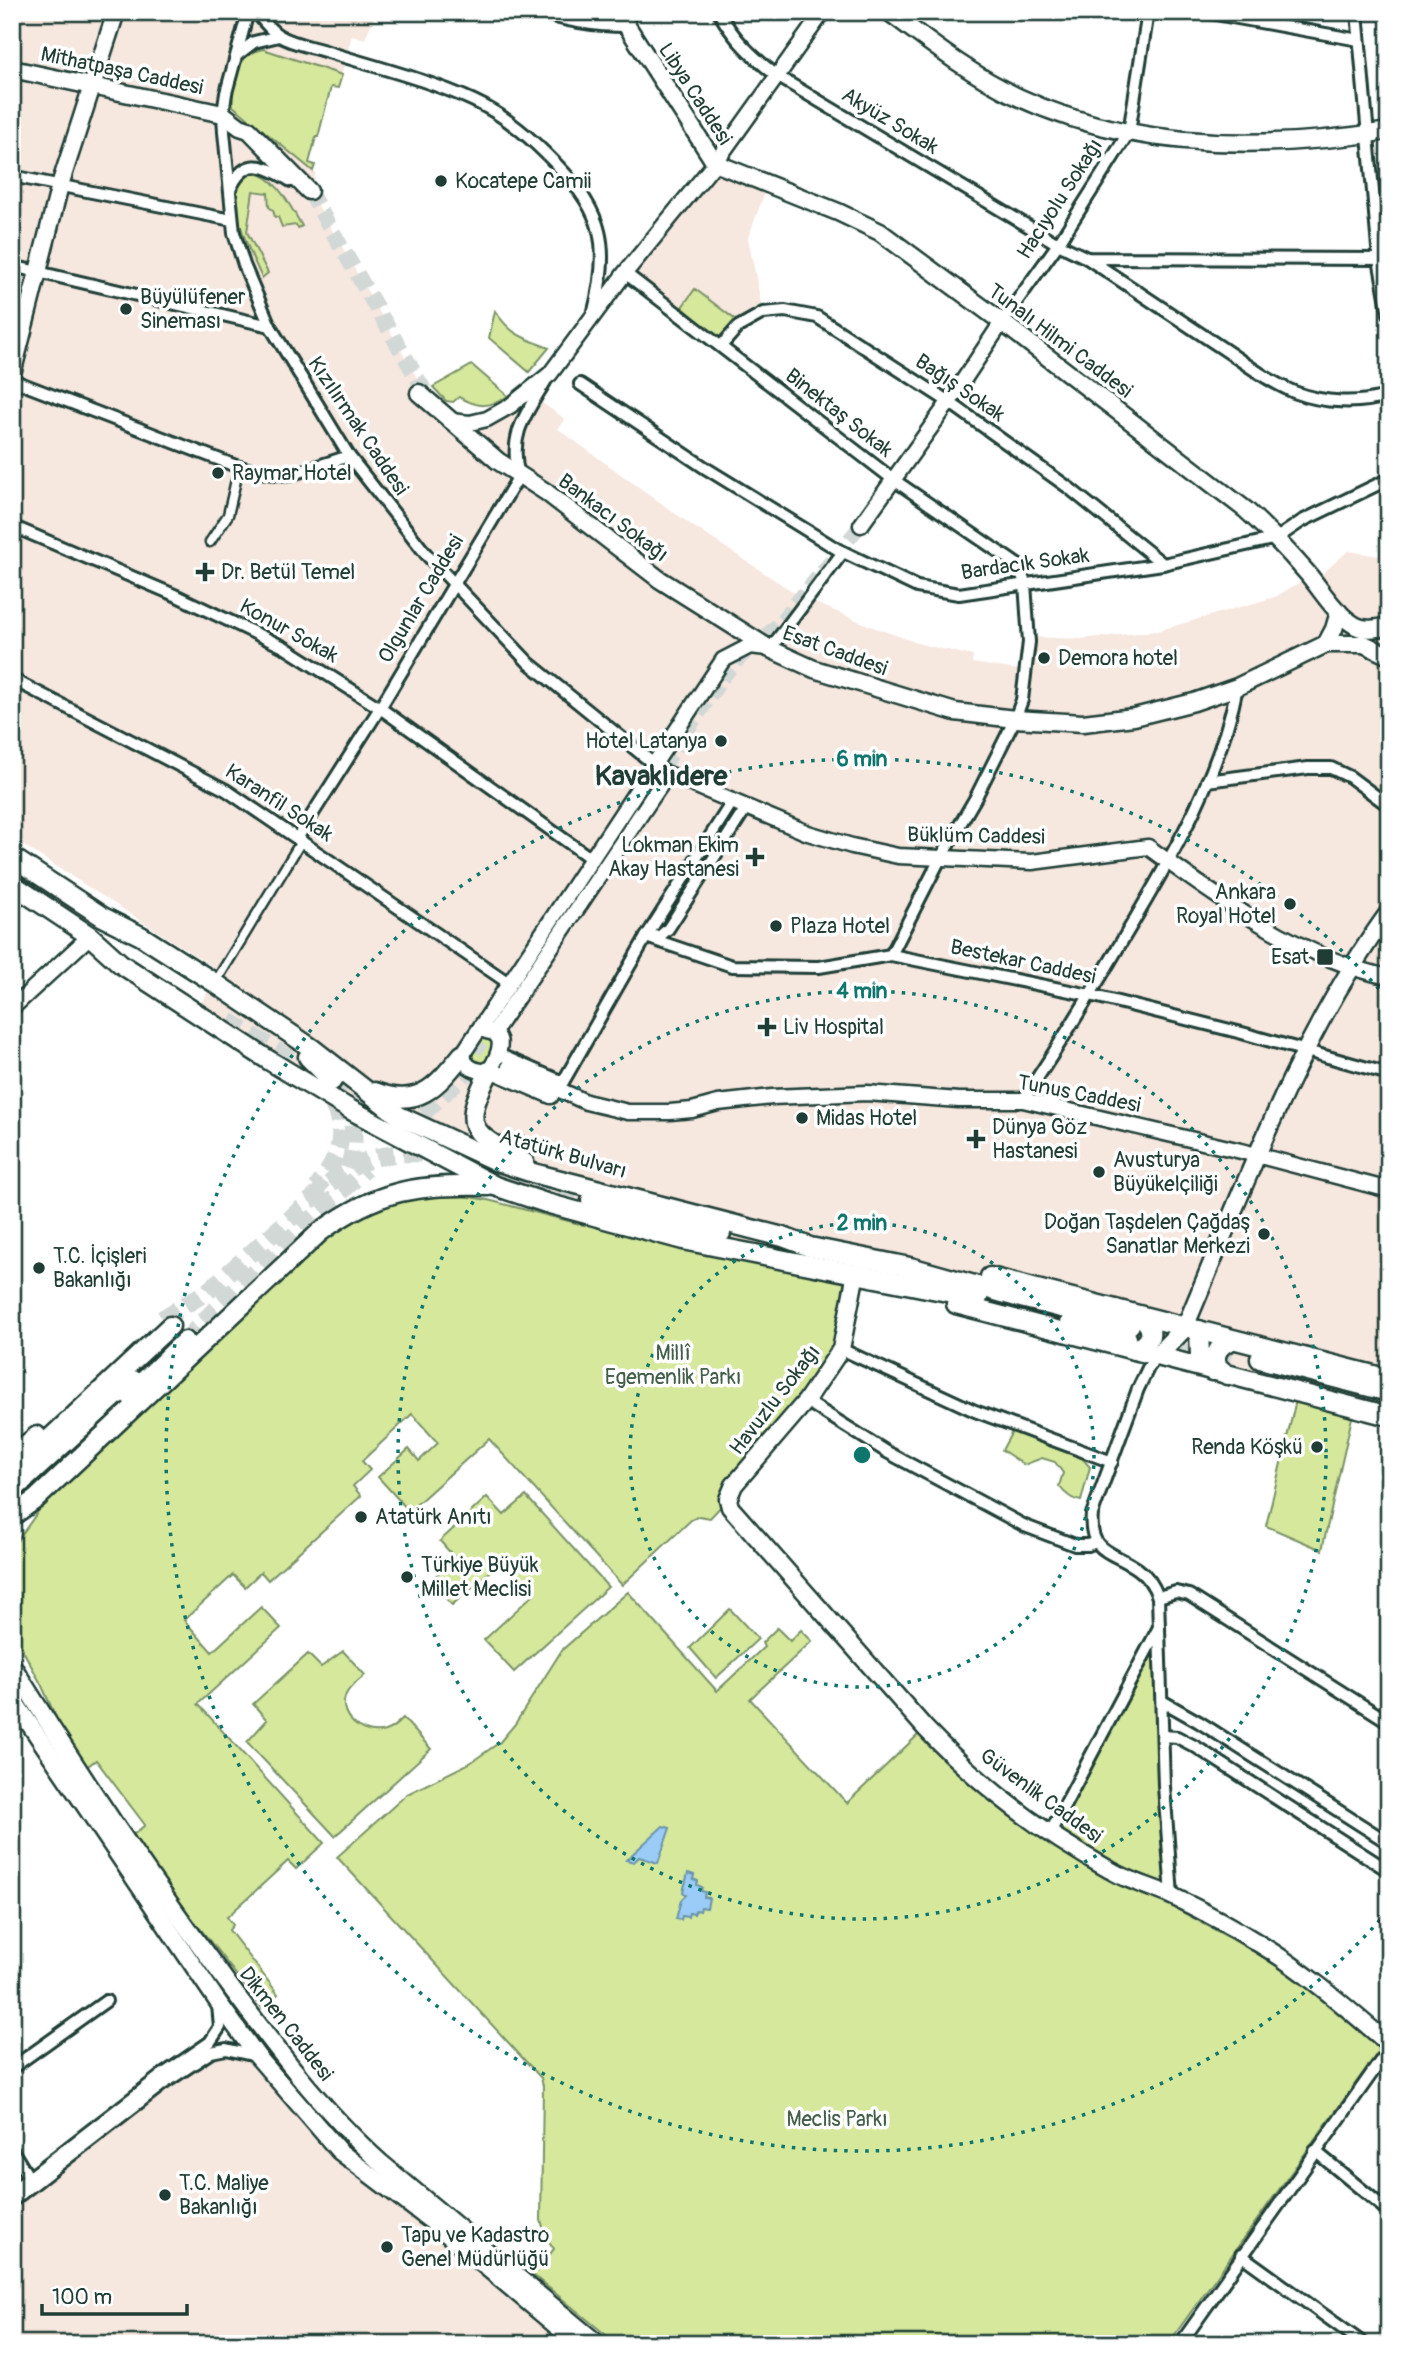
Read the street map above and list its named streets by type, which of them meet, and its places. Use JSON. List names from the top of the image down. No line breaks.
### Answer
{"streets":{"main road":["Mithatpaşa Caddesi","Libya Caddesi","Tunalı Hilmi Caddesi","Bankacı Sokağı","Esat Caddesi","Atatürk Bulvarı","Havuzlu Sokağı","Güvenlik Caddesi","Dikmen Caddesi"],"street":["Akyüz Sokak","Hacıyolu Sokağı","Bağış Sokak","Binektaş Sokak","Kızılırmak Caddesi","Bardacık Sokak","Olgunlar Caddesi","Konur Sokak","Karanfil Sokak","Büklüm Caddesi","Bestekar Caddesi","Tunus Caddesi"]},"crossings":[["Mithatpaşa Caddesi","Kızılırmak Caddesi"],["Libya Caddesi","Tunalı Hilmi Caddesi"],["Akyüz Sokak","Hacıyolu Sokağı"],["Hacıyolu Sokağı","Tunalı Hilmi Caddesi"],["Hacıyolu Sokağı","Bağış Sokak"],["Hacıyolu Sokağı","Binektaş Sokak"],["Tunalı Hilmi Caddesi","Bardacık Sokak"],["Bağış Sokak","Binektaş Sokak"],["Bağış Sokak","Bardacık Sokak"],["Binektaş Sokak","Bardacık Sokak"],["Kızılırmak Caddesi","Olgunlar Caddesi"],["Kızılırmak Caddesi","Esat Caddesi"],["Kızılırmak Caddesi","Büklüm Caddesi"],["Bankacı Sokağı","Olgunlar Caddesi"],["Bankacı Sokağı","Esat Caddesi"],["Olgunlar Caddesi","Konur Sokak"],["Olgunlar Caddesi","Karanfil Sokak"],["Olgunlar Caddesi","Atatürk Bulvarı"],["Konur Sokak","Esat Caddesi"],["Esat Caddesi","Karanfil Sokak"],["Esat Caddesi","Tunus Caddesi"],["Havuzlu Sokağı","Güvenlik Caddesi"]],"districts":["Kavaklıdere"],"parks":["Millî Egemenlik Parkı","Meclis Parkı"],"places":{"other":["Kocatepe Camii","Büyülüfener Sineması","Raymar Hotel","Demora hotel","Hotel Latanya","Ankara Royal Hotel","Plaza Hotel","Midas Hotel","Avusturya Büyükelçiliği","Doğan Taşdelen Çağdaş Sanatlar Merkezi","T.C. İçişleri Bakanlığı","Renda Köşkü","Atatürk Anıtı","Türkiye Büyük Millet Meclisi","T.C. Maliye Bakanlığı","Tapu ve Kadastro Genel Müdürlüğü"],"health":["Dr. Betül Temel","Lokman Ekim Akay Hastanesi","Liv Hospital","Dünya Göz Hastanesi"],"transit":["Esat"]},"scale_bar":"100 m","rings":["6 min","4 min","2 min"]}
